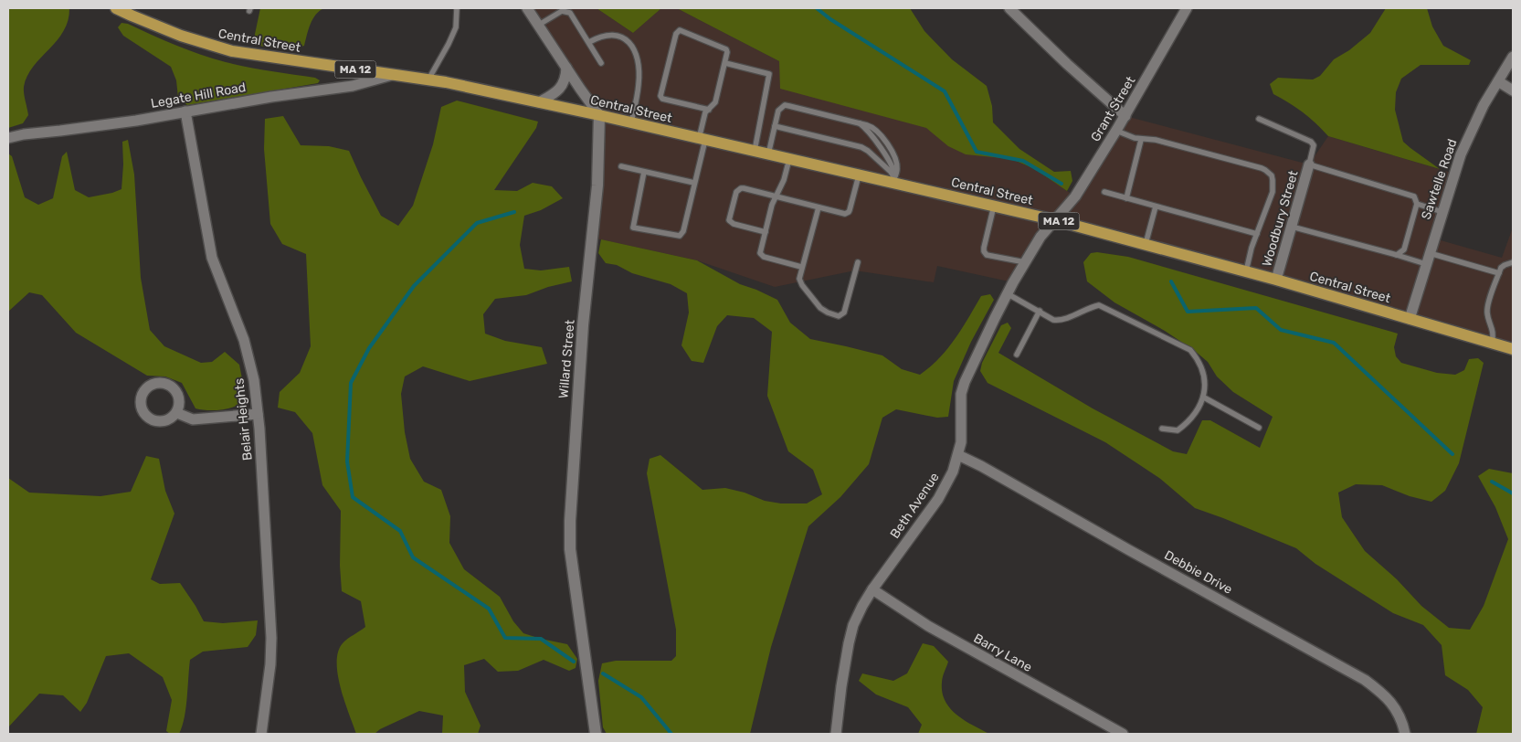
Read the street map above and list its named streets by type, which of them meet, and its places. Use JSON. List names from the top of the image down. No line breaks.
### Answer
{"streets":{"main road":["Central Street","MA 12"],"street":["Legate Hill Road","Grant Street","Sawtelle Road","Woodbury Street","Willard Street","Belair Heights","Beth Avenue","Debbie Drive","Barry Lane"]},"crossings":[["Central Street","Legate Hill Road"],["Central Street","Grant Street"],["Central Street","Sawtelle Road"],["Central Street","Woodbury Street"],["Central Street","Willard Street"],["Central Street","Beth Avenue"],["Legate Hill Road","Belair Heights"],["Grant Street","Beth Avenue"],["Beth Avenue","Debbie Drive"],["Beth Avenue","Barry Lane"]]}
